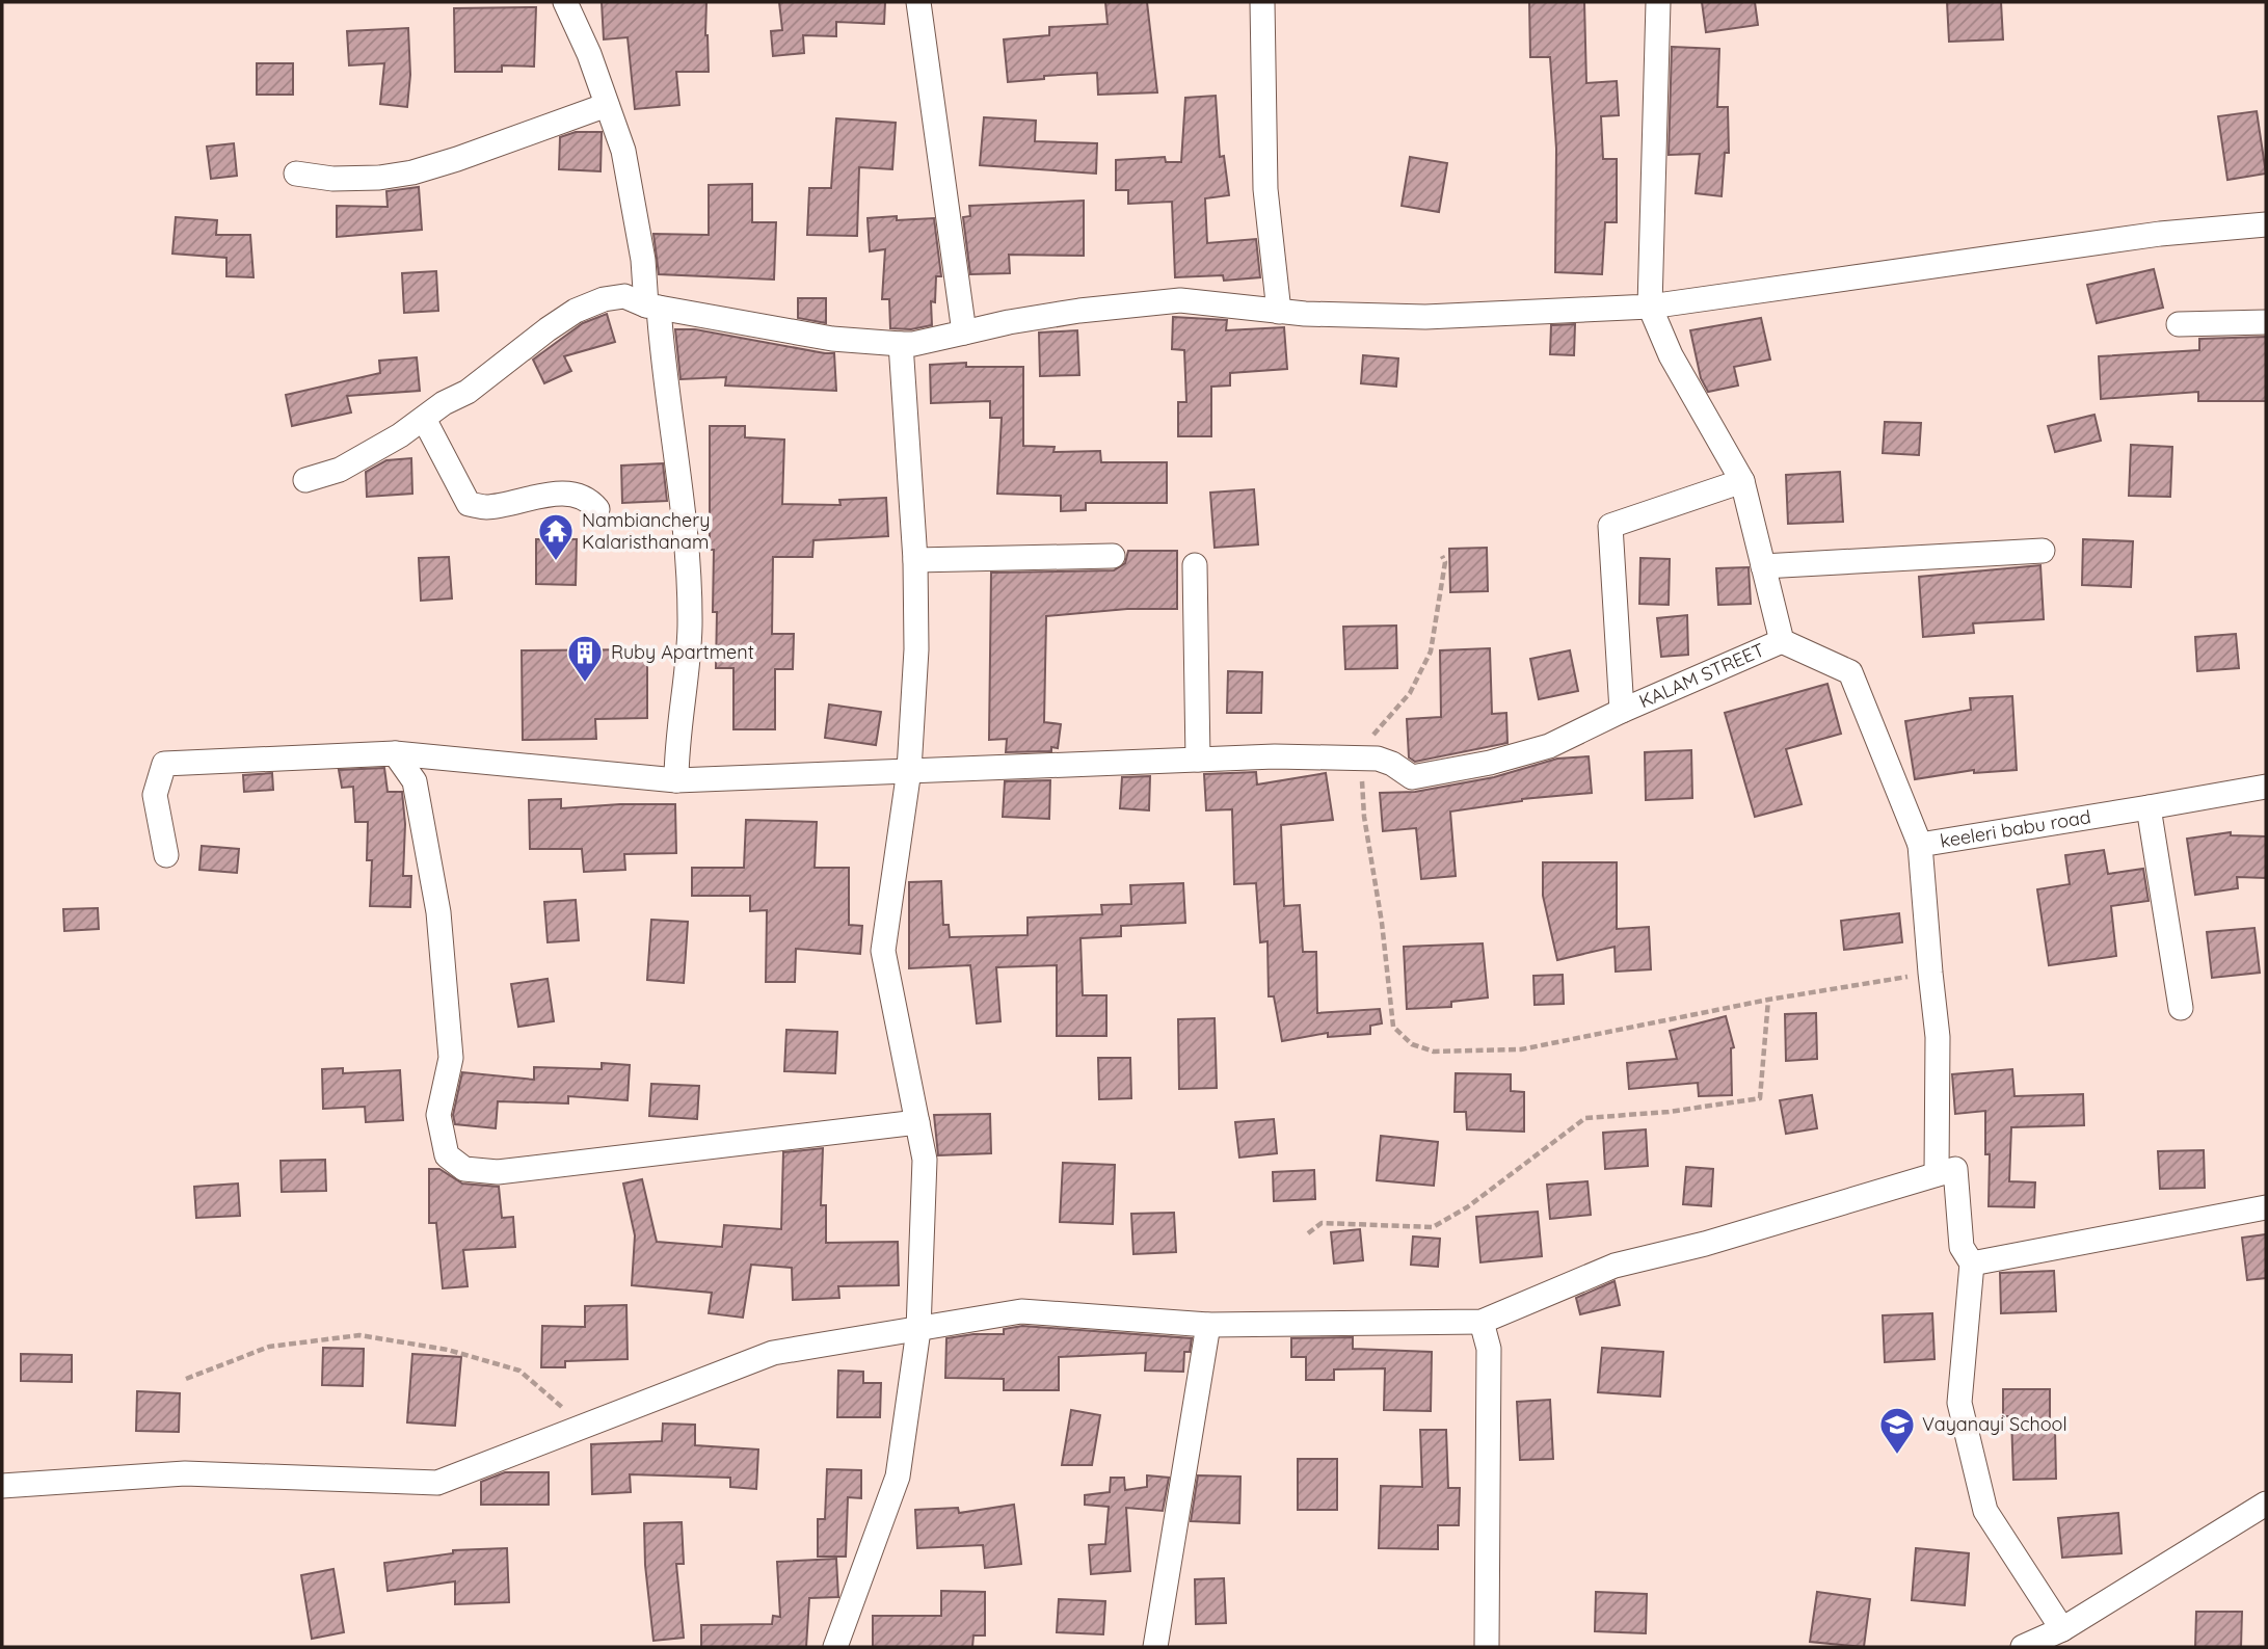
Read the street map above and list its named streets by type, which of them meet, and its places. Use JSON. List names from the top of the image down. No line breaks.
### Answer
{"streets":{"street":["KALAM STREET","keeleri babu road"]},"places":{"temple":["Nambianchery Kalaristhanam"],"building":["Ruby Apartment"],"school or university":["Vayanayi School"]}}
